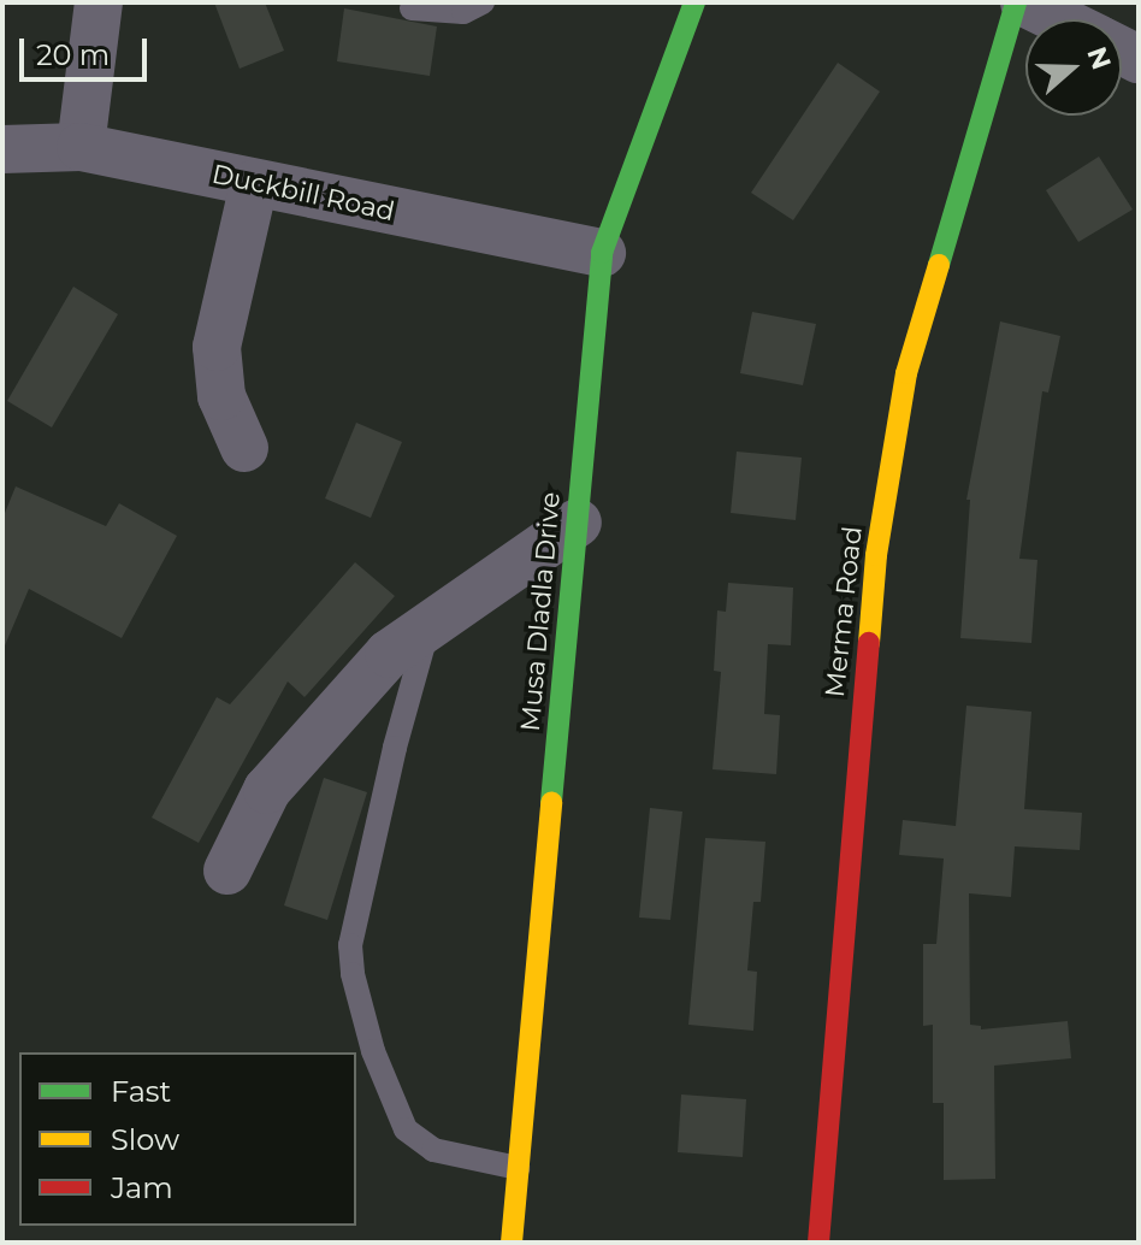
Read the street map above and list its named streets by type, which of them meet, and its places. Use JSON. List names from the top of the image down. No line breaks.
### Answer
{"streets":{"street":["Duckbill Road","Musa Dladla Drive","Merma Road"]},"crossings":[["Duckbill Road","Musa Dladla Drive"]],"legend":["Fast","Slow","Jam"],"scale_bar":"20 m","north":"right"}
